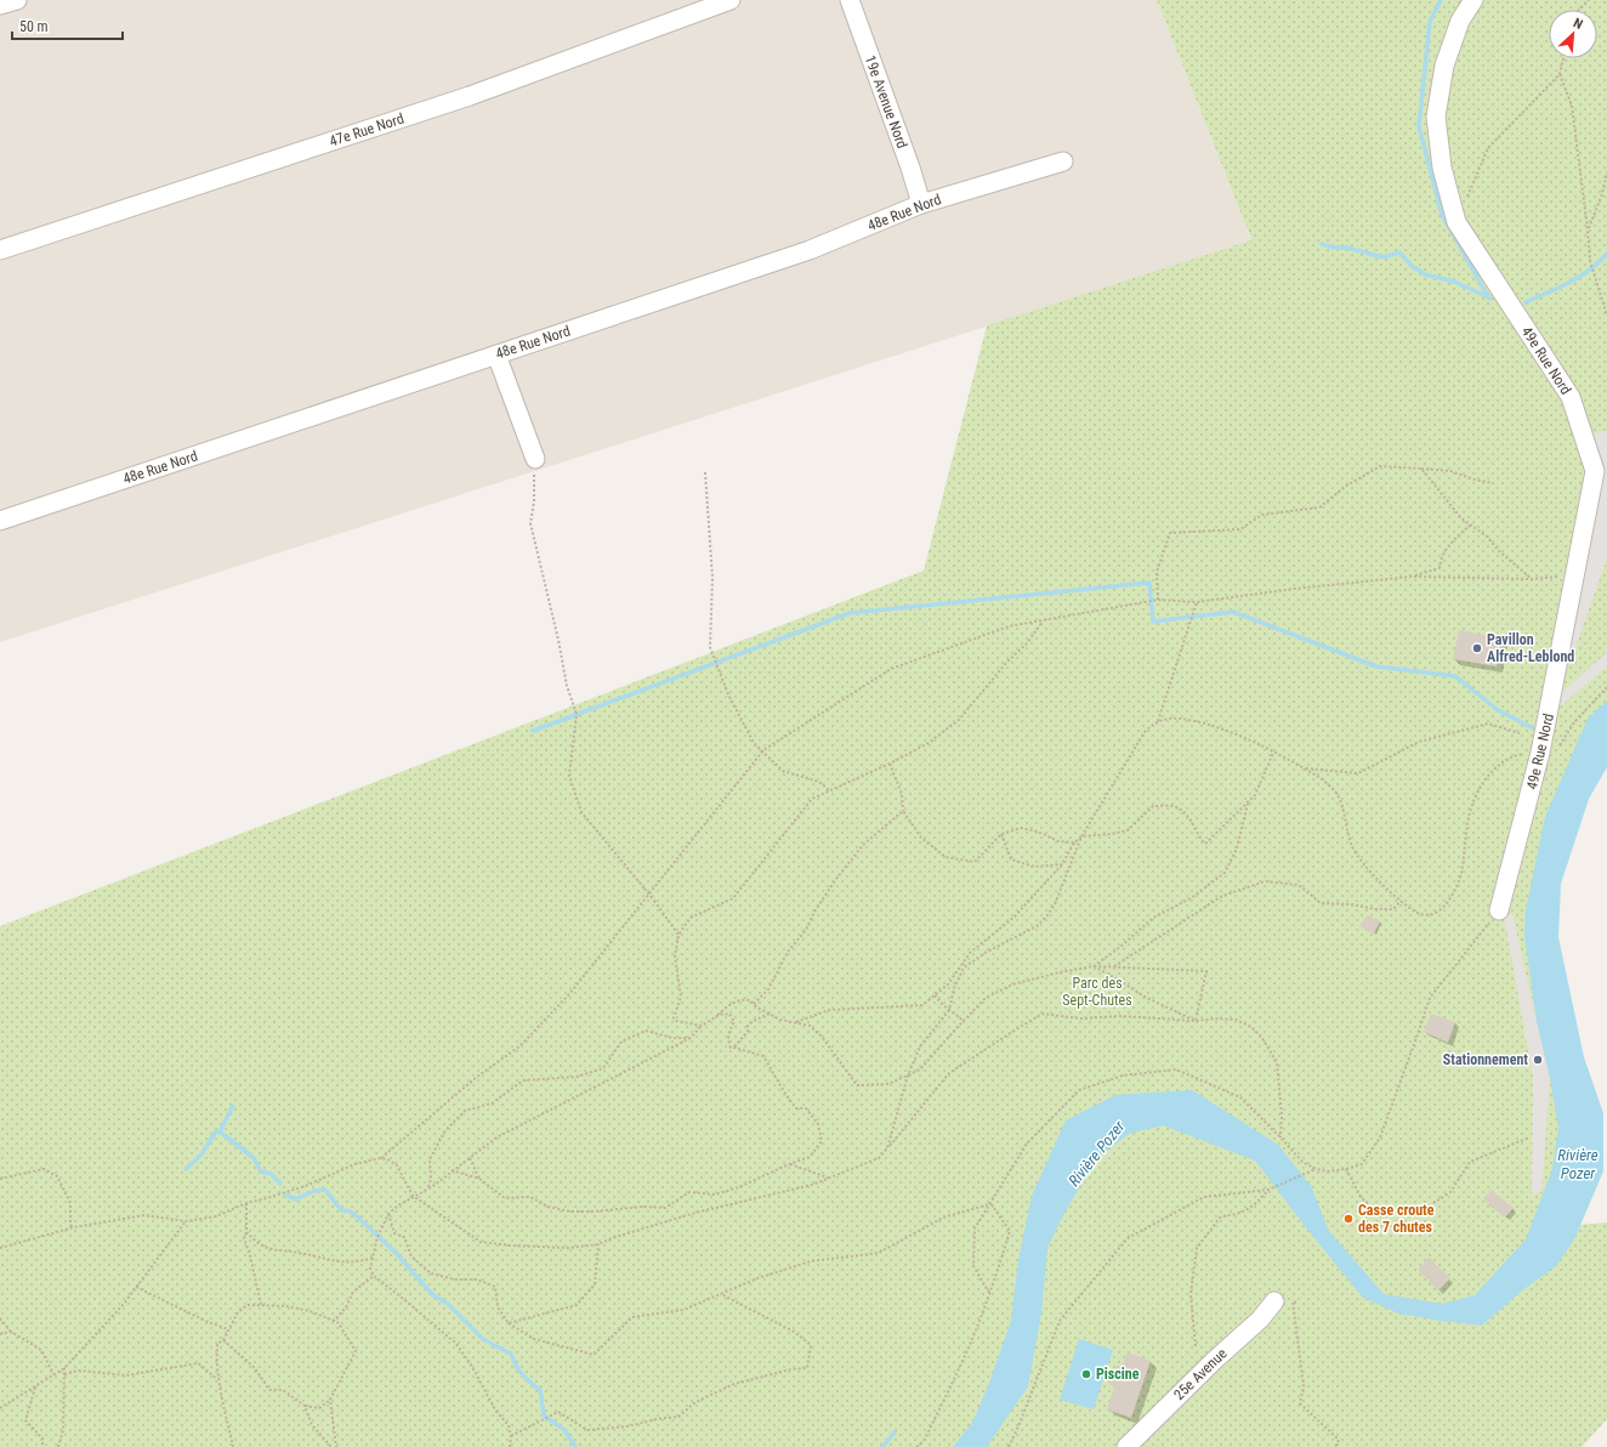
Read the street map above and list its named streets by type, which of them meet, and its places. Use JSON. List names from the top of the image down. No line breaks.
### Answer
{"streets":{"street":["19e Avenue Nord","47e Rue Nord","48e Rue Nord","49e Rue Nord","25e Avenue"]},"crossings":[["19e Avenue Nord","48e Rue Nord"]],"water":["Rivière Pozer"],"parks":["Parc des Sept-Chutes"],"places":["Pavillon Alfred-Leblond","Stationnement","Casse croute des 7 chutes","Piscine"],"scale_bar":"50 m","north":"top right"}
